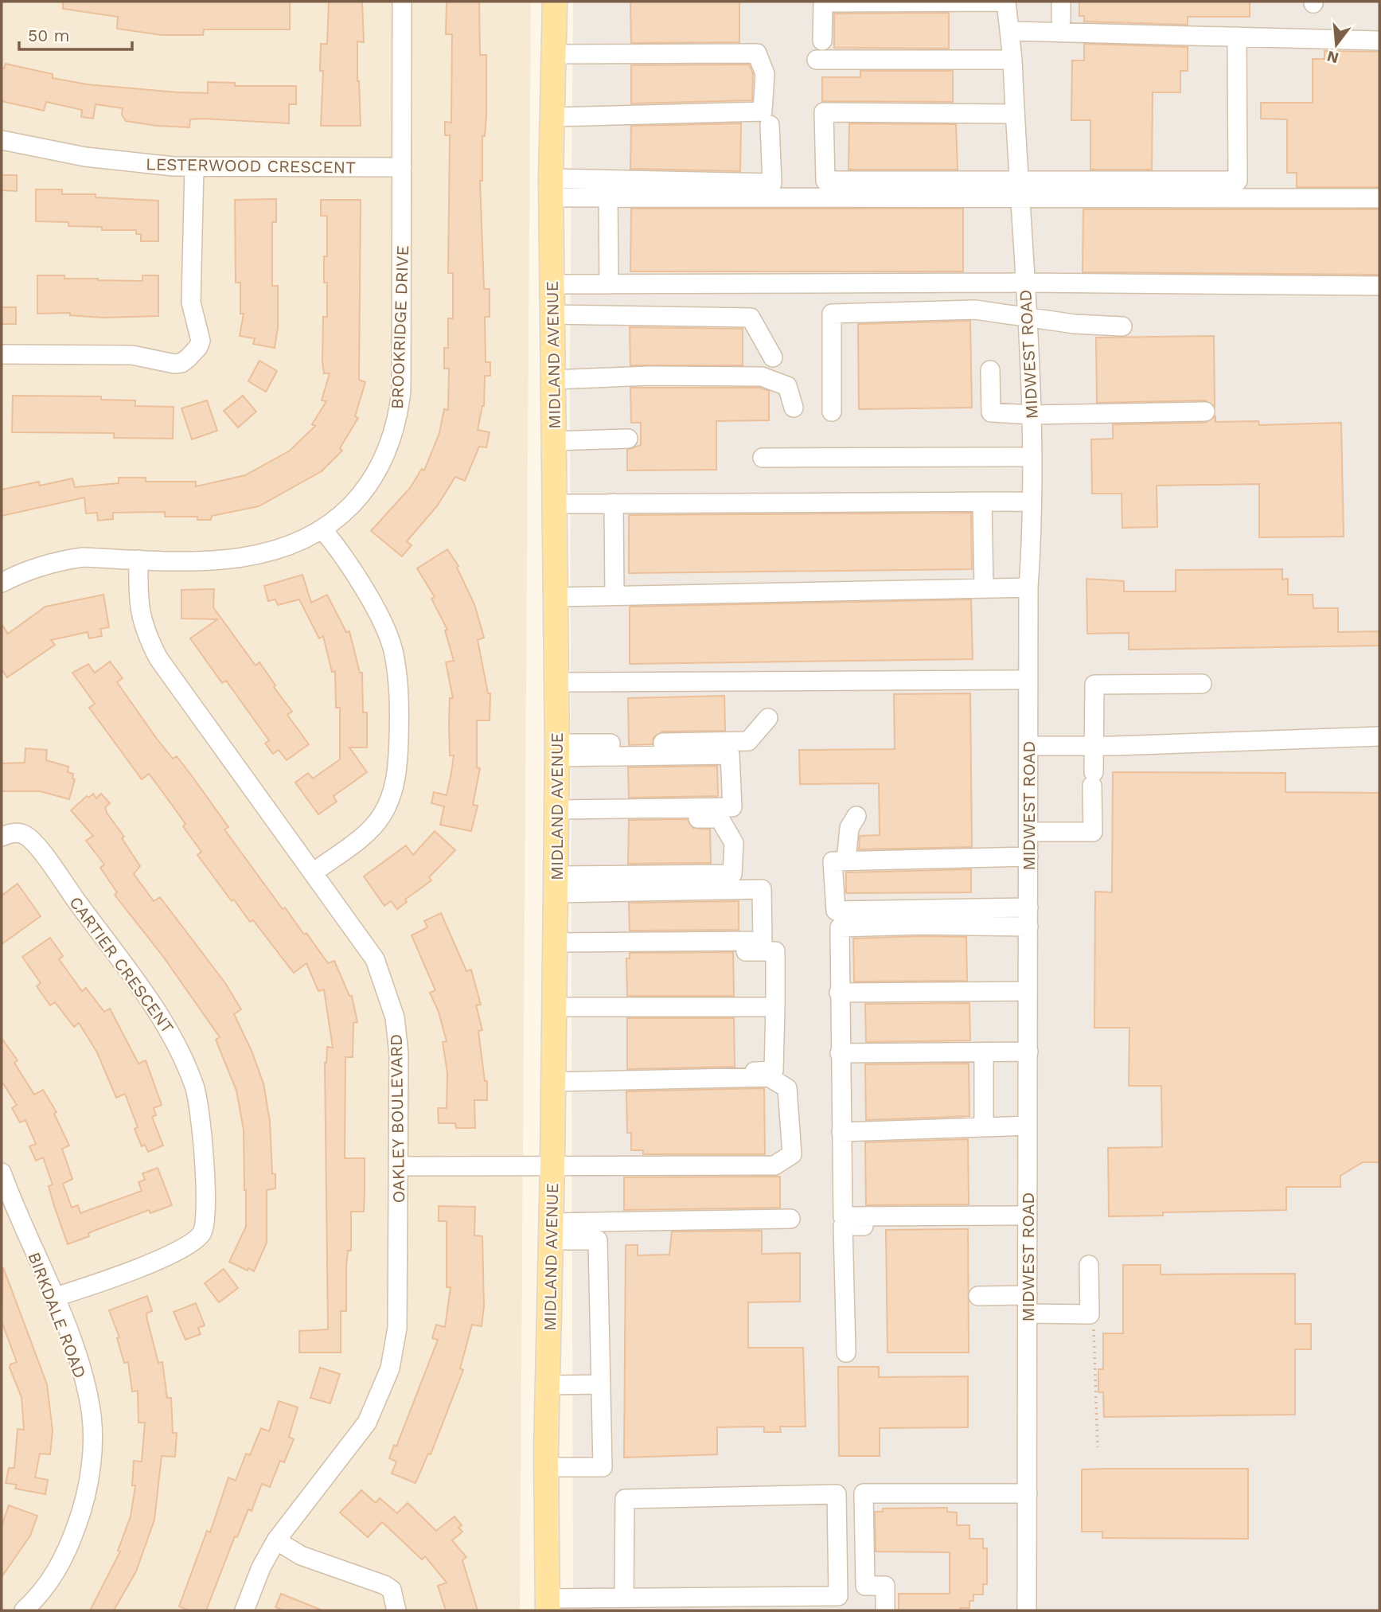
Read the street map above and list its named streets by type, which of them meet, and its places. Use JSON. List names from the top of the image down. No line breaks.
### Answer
{"streets":{"main road":["MIDLAND AVENUE"],"street":["LESTERWOOD CRESCENT","BROOKRIDGE DRIVE","MIDWEST ROAD","CARTIER CRESCENT","OAKLEY BOULEVARD","BIRKDALE ROAD"]},"crossings":[["LESTERWOOD CRESCENT","BROOKRIDGE DRIVE"],["BROOKRIDGE DRIVE","OAKLEY BOULEVARD"],["CARTIER CRESCENT","BIRKDALE ROAD"]],"scale_bar":"50 m","north":"bottom"}
